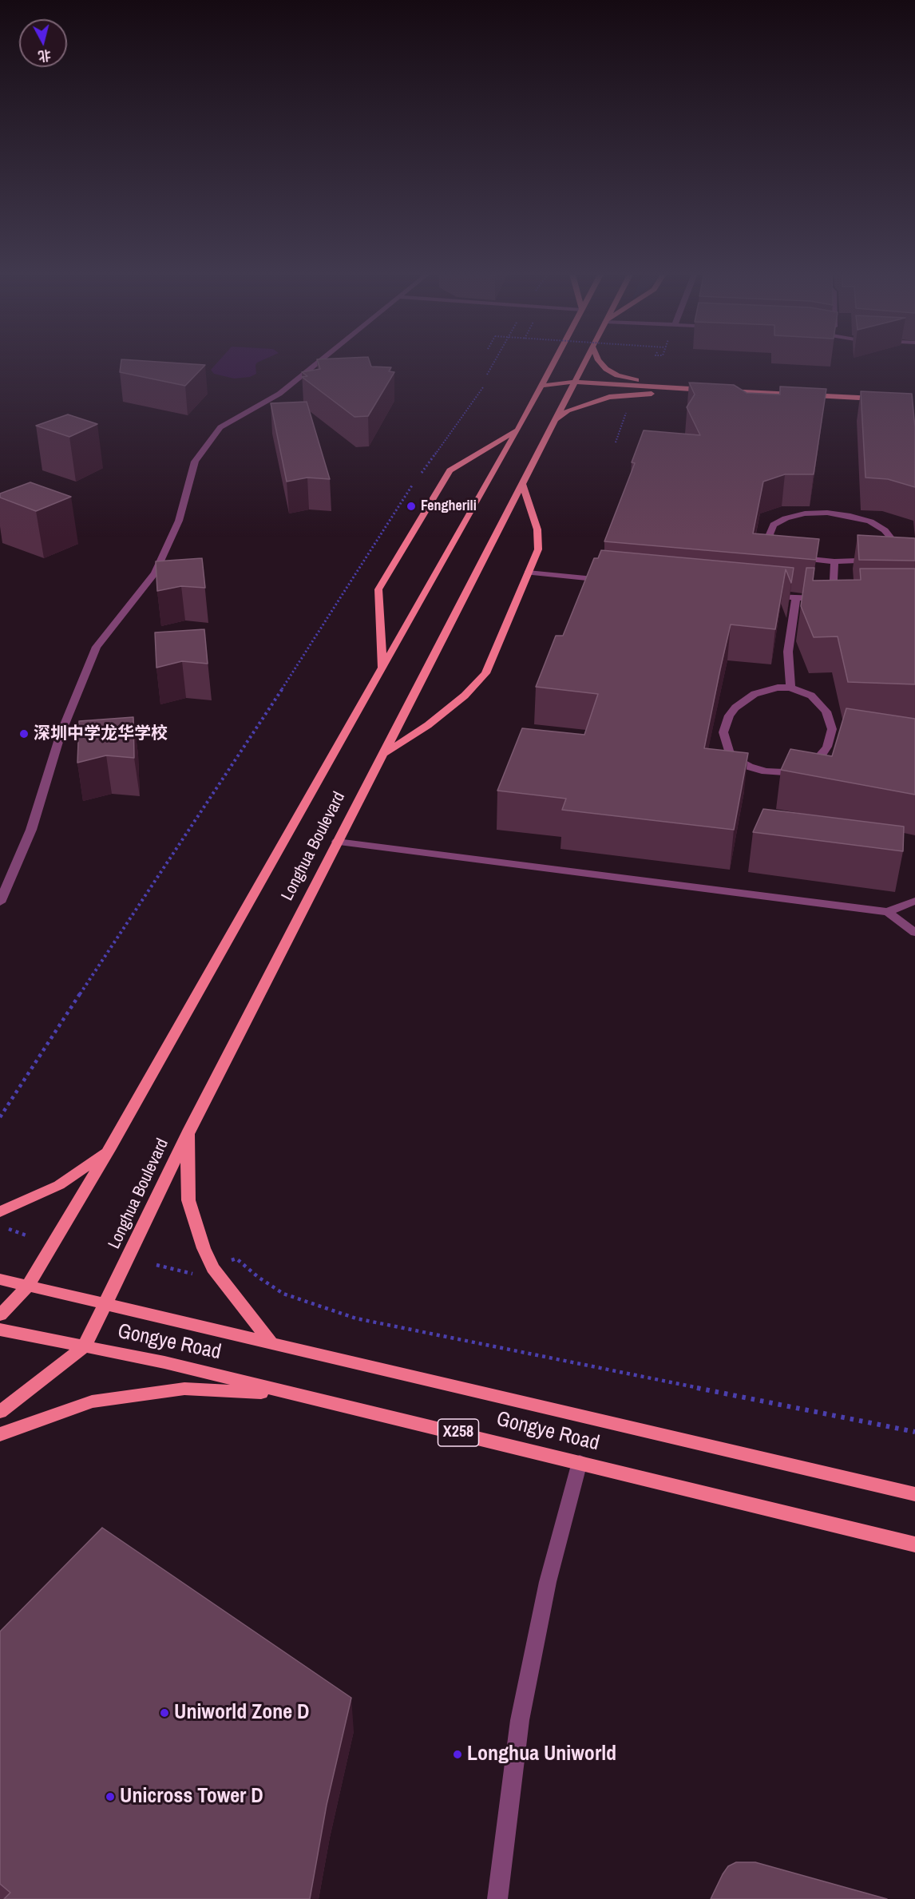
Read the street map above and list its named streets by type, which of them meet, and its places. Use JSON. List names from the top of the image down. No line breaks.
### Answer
{"streets":{"main road":["Longhua Boulevard","Gongye Road","X258"]},"crossings":[["Longhua Boulevard","Gongye Road"]],"places":["Fengherili","深圳中学龙华学校","Uniworld Zone D","Longhua Uniworld","Unicross Tower D"],"north":"bottom"}
